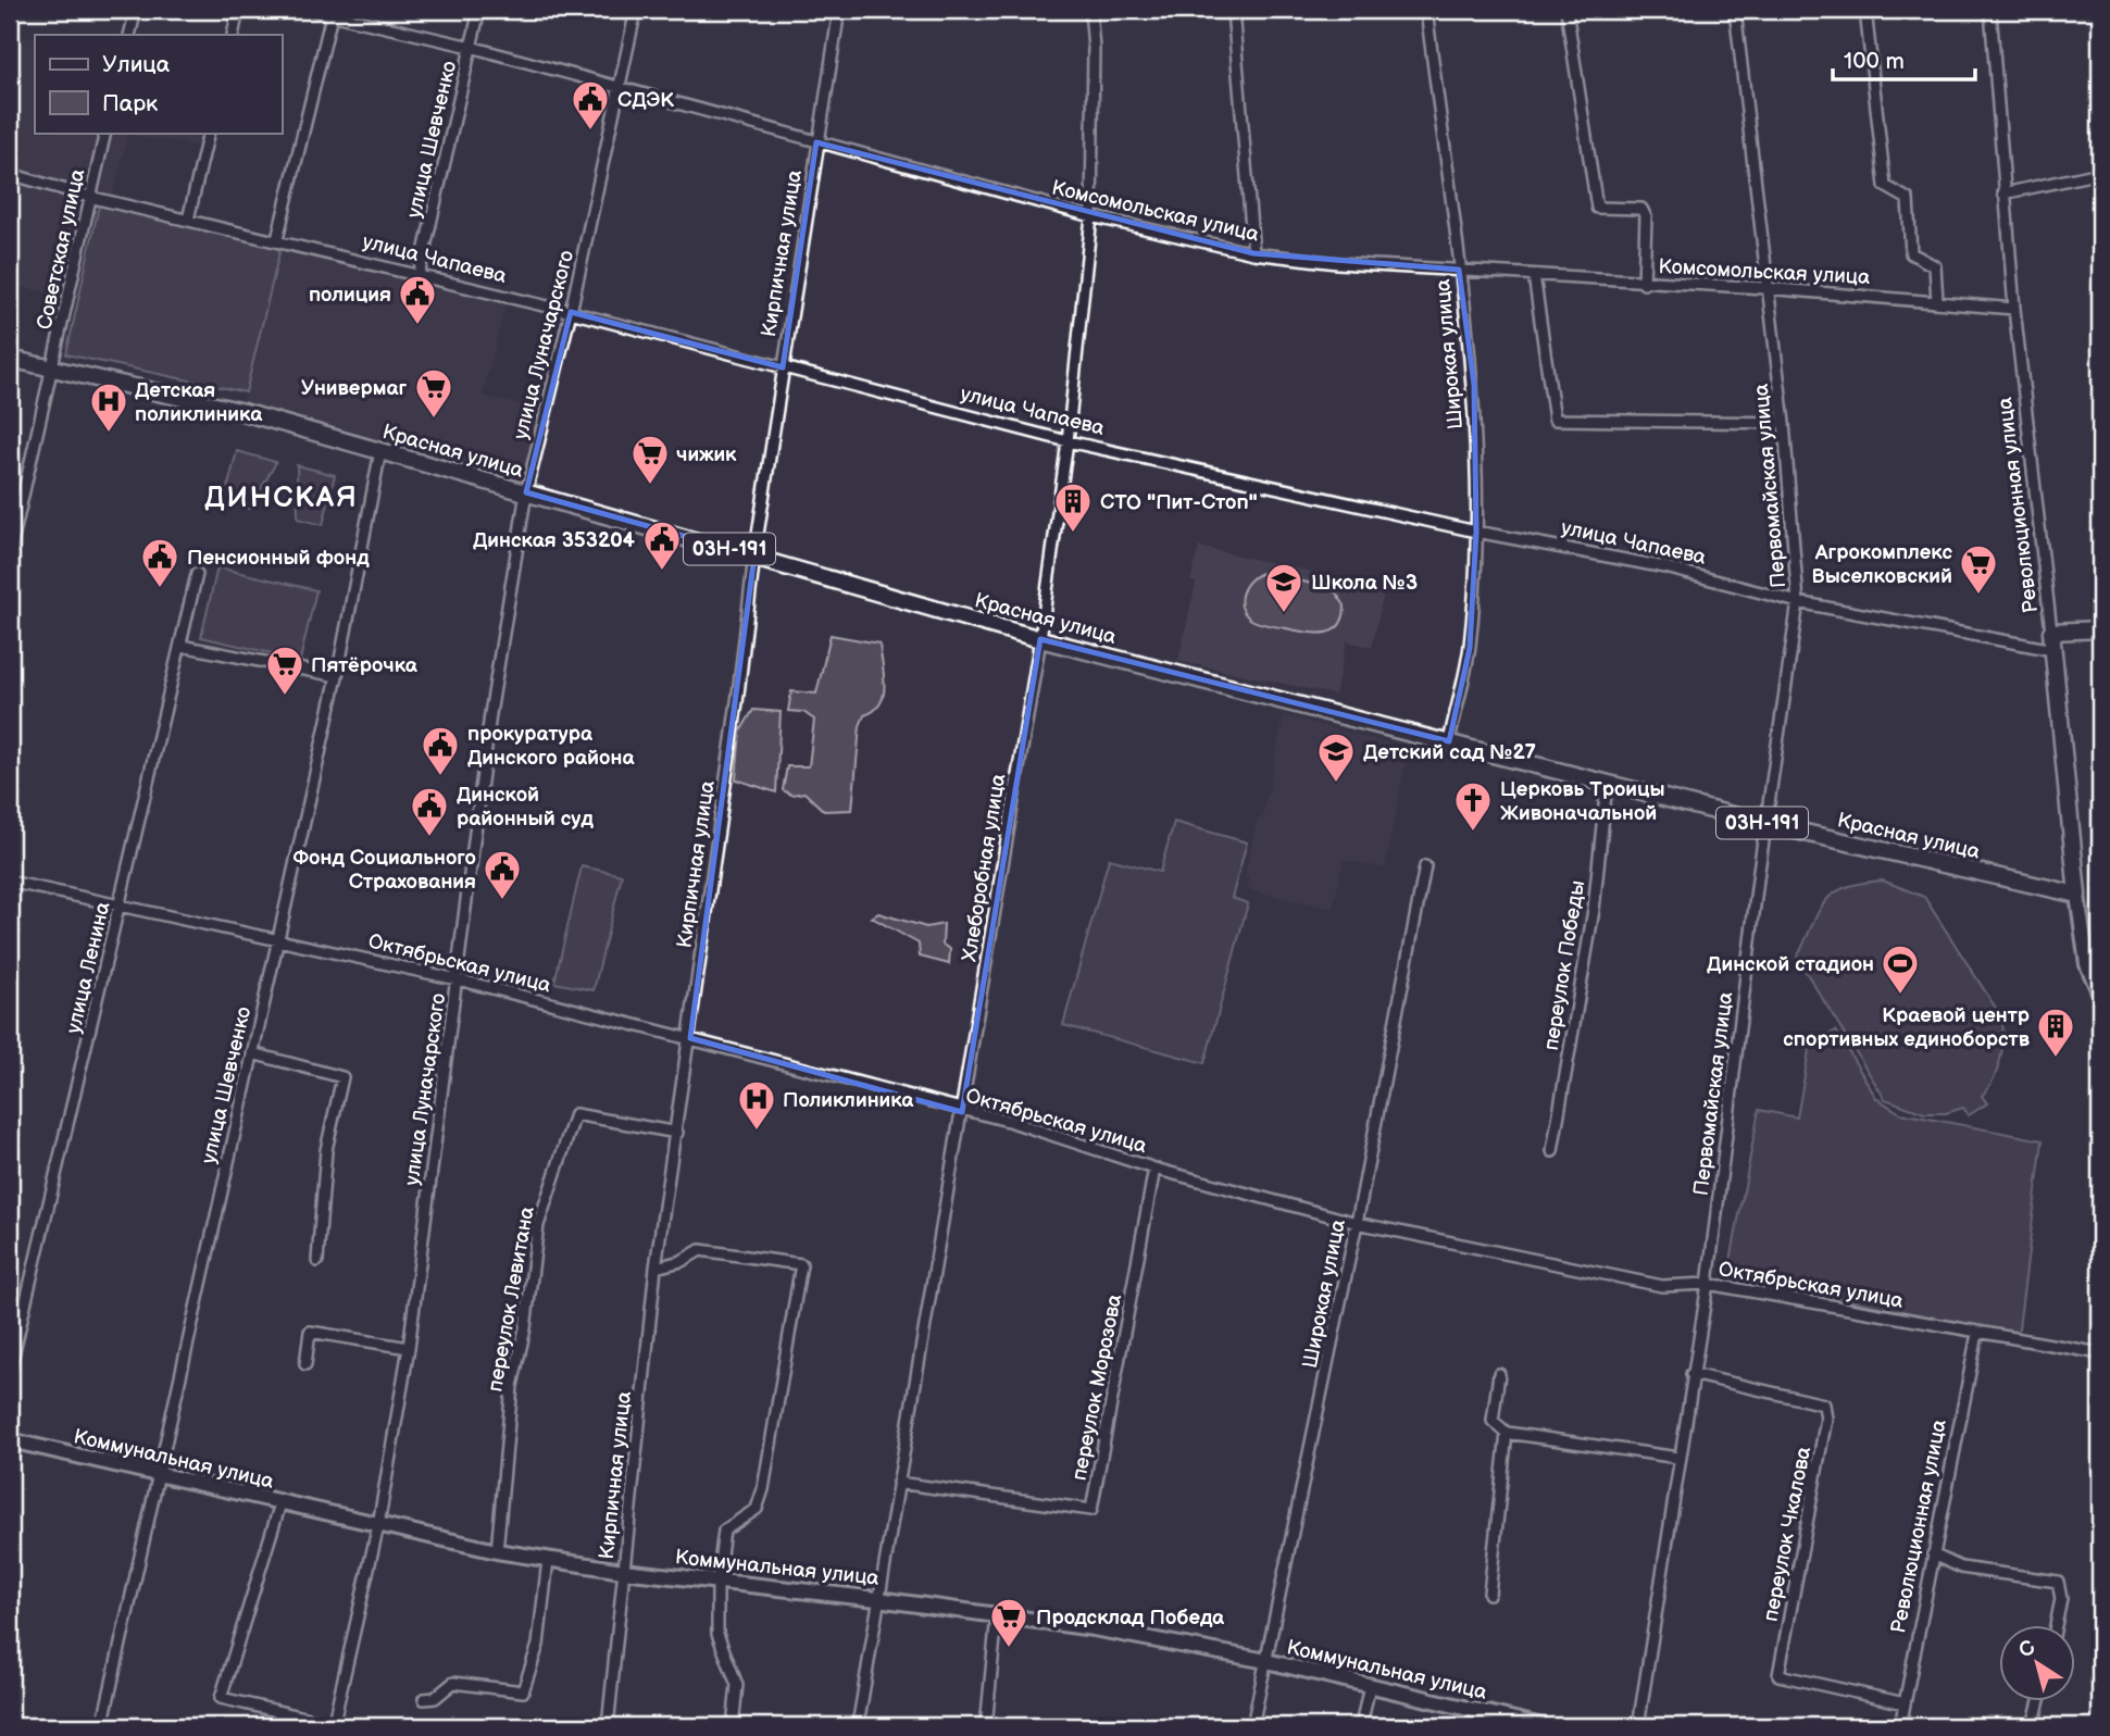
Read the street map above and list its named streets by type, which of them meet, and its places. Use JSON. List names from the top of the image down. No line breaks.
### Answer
{"streets":{"main road":["Красная улица","Революционная улица","03Н-191"],"street":["улица Шевченко","Комсомольская улица","Советская улица","Кирпичная улица","улица Чапаева","улица Луначарского","Широкая улица","Первомайская улица","Хлеборобная улица","Октябрьская улица","переулок Победы","улица Ленина","переулок Левитана","переулок Морозова","Коммунальная улица","переулок Чкалова"]},"crossings":[["улица Шевченко","Комсомольская улица"],["улица Шевченко","улица Чапаева"],["улица Шевченко","Красная улица"],["улица Шевченко","Октябрьская улица"],["улица Шевченко","Коммунальная улица"],["Комсомольская улица","Кирпичная улица"],["Комсомольская улица","улица Луначарского"],["Комсомольская улица","Широкая улица"],["Комсомольская улица","Первомайская улица"],["Комсомольская улица","Революционная улица"],["Комсомольская улица","Хлеборобная улица"],["Советская улица","улица Чапаева"],["Советская улица","Красная улица"],["Кирпичная улица","улица Чапаева"],["Кирпичная улица","Красная улица"],["Кирпичная улица","Октябрьская улица"],["Кирпичная улица","переулок Левитана"],["Кирпичная улица","Коммунальная улица"],["улица Чапаева","улица Луначарского"],["улица Чапаева","Широкая улица"],["улица Чапаева","Первомайская улица"],["улица Чапаева","Революционная улица"],["улица Чапаева","Хлеборобная улица"],["улица Луначарского","Красная улица"],["улица Луначарского","Октябрьская улица"],["улица Луначарского","Коммунальная улица"],["Широкая улица","Красная улица"],["Широкая улица","Октябрьская улица"],["Широкая улица","Коммунальная улица"],["Красная улица","Первомайская улица"],["Красная улица","Революционная улица"],["Красная улица","Хлеборобная улица"],["Красная улица","переулок Победы"],["Первомайская улица","Октябрьская улица"],["Первомайская улица","переулок Чкалова"],["Революционная улица","Октябрьская улица"],["Революционная улица","переулок Чкалова"],["Хлеборобная улица","Октябрьская улица"],["Хлеборобная улица","переулок Морозова"],["Хлеборобная улица","Коммунальная улица"],["Октябрьская улица","улица Ленина"],["Октябрьская улица","переулок Морозова"],["переулок Левитана","Коммунальная улица"]],"districts":["ДИНСКАЯ"],"places":{"public building":["СДЭК","полиция","Динская 353204","Пенсионный фонд","прокуратура Динского района","Динской районный суд","Фонд Социального Страхования"],"supermarket":["Универмаг","чижик","Агрокомплекс Выселковский","Пятёрочка","Продсклад Победа"],"hospital":["Детская поликлиника","Поликлиника"],"building":["СТО \"Пит-Стоп\"","Краевой центр спортивных единоборств"],"school or university":["Школа №3","Детский сад №27"],"church":["Церковь Троицы Живоначальной"],"sports":["Динской стадион"]},"legend":["Улица","Парк"],"scale_bar":"100 m","north":"top left"}
